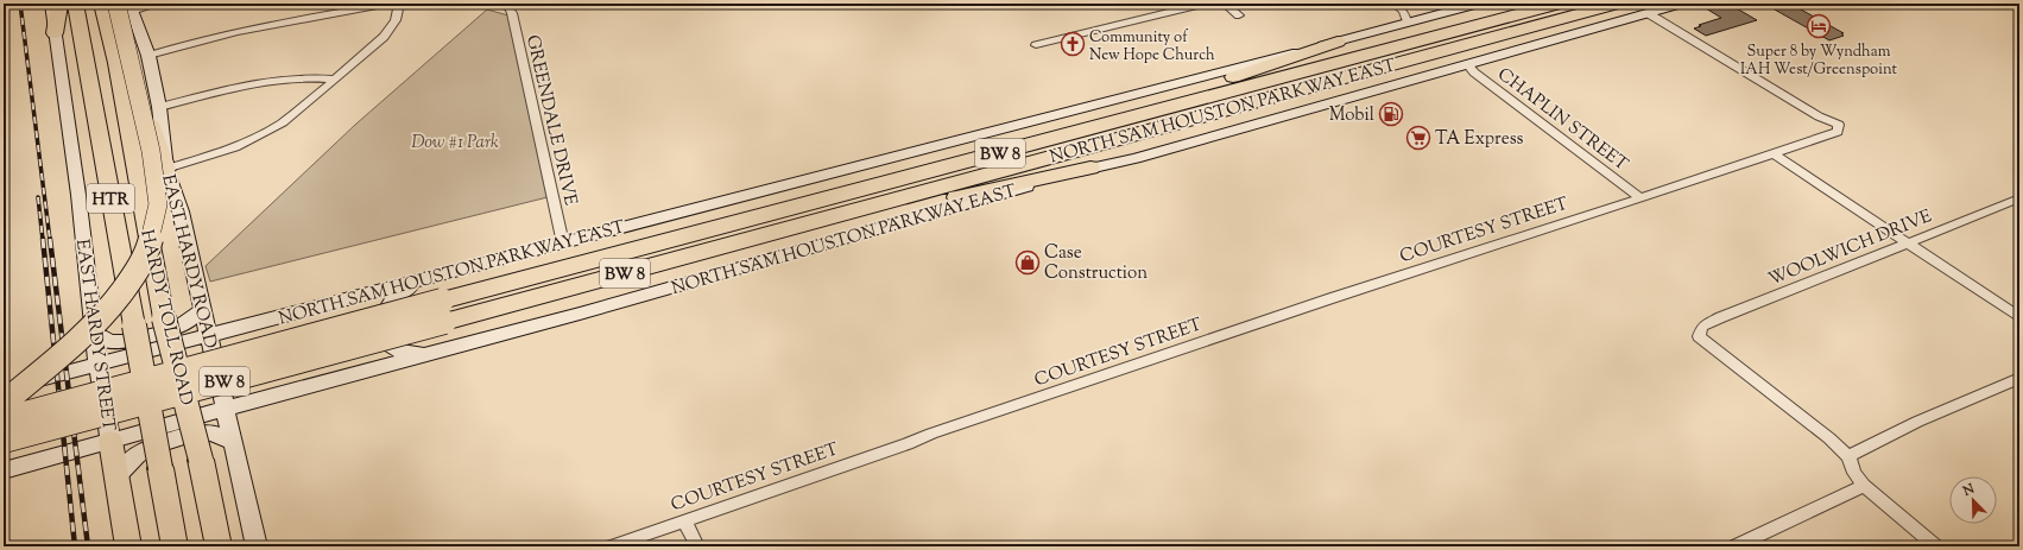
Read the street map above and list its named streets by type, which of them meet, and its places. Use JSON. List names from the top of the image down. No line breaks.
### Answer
{"streets":{"highway":["NORTH SAM HOUSTON PARKWAY EAST","BW 8","HTR","HARDY TOLL ROAD"],"main road":["EAST HARDY ROAD","EAST HARDY STREET"],"street":["CHAPLIN STREET","GREENDALE DRIVE","COURTESY STREET","WOOLWICH DRIVE"]},"crossings":[["NORTH SAM HOUSTON PARKWAY EAST","CHAPLIN STREET"],["NORTH SAM HOUSTON PARKWAY EAST","GREENDALE DRIVE"],["NORTH SAM HOUSTON PARKWAY EAST","COURTESY STREET"],["NORTH SAM HOUSTON PARKWAY EAST","EAST HARDY ROAD"],["NORTH SAM HOUSTON PARKWAY EAST","EAST HARDY STREET"],["CHAPLIN STREET","COURTESY STREET"]],"parks":["Dow #1 Park"],"places":{"hotel":["Super 8 by Wyndham IAH West/Greenspoint"],"church":["Community of New Hope Church"],"fuel station":["Mobil"],"supermarket":["TA Express"],"shop":["Case Construction"]},"north":"top left"}
